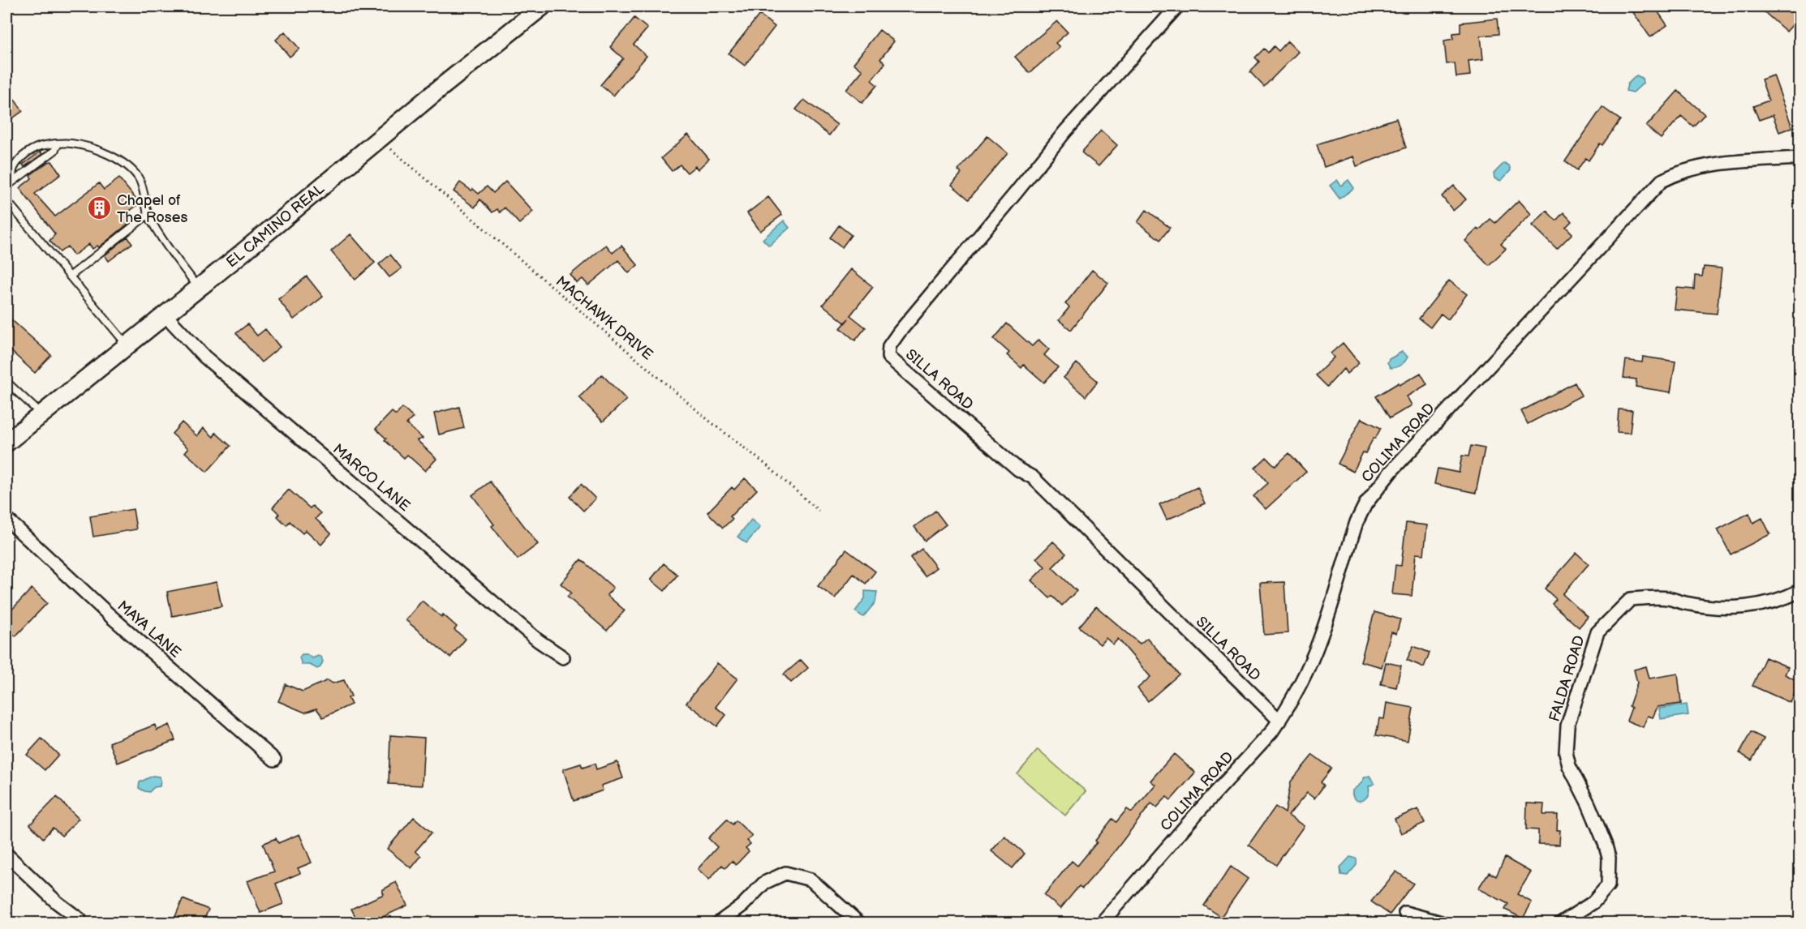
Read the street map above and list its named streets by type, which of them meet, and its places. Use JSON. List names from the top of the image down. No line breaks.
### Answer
{"streets":{"main road":["EL CAMINO REAL"],"street":["SILLA ROAD","COLIMA ROAD","MARCO LANE","MAYA LANE","FALDA ROAD"],"path":["MACHAWK DRIVE"]},"crossings":[["EL CAMINO REAL","MACHAWK DRIVE"],["EL CAMINO REAL","MARCO LANE"],["SILLA ROAD","COLIMA ROAD"]],"places":{"building":["Chapel of The Roses"]}}
